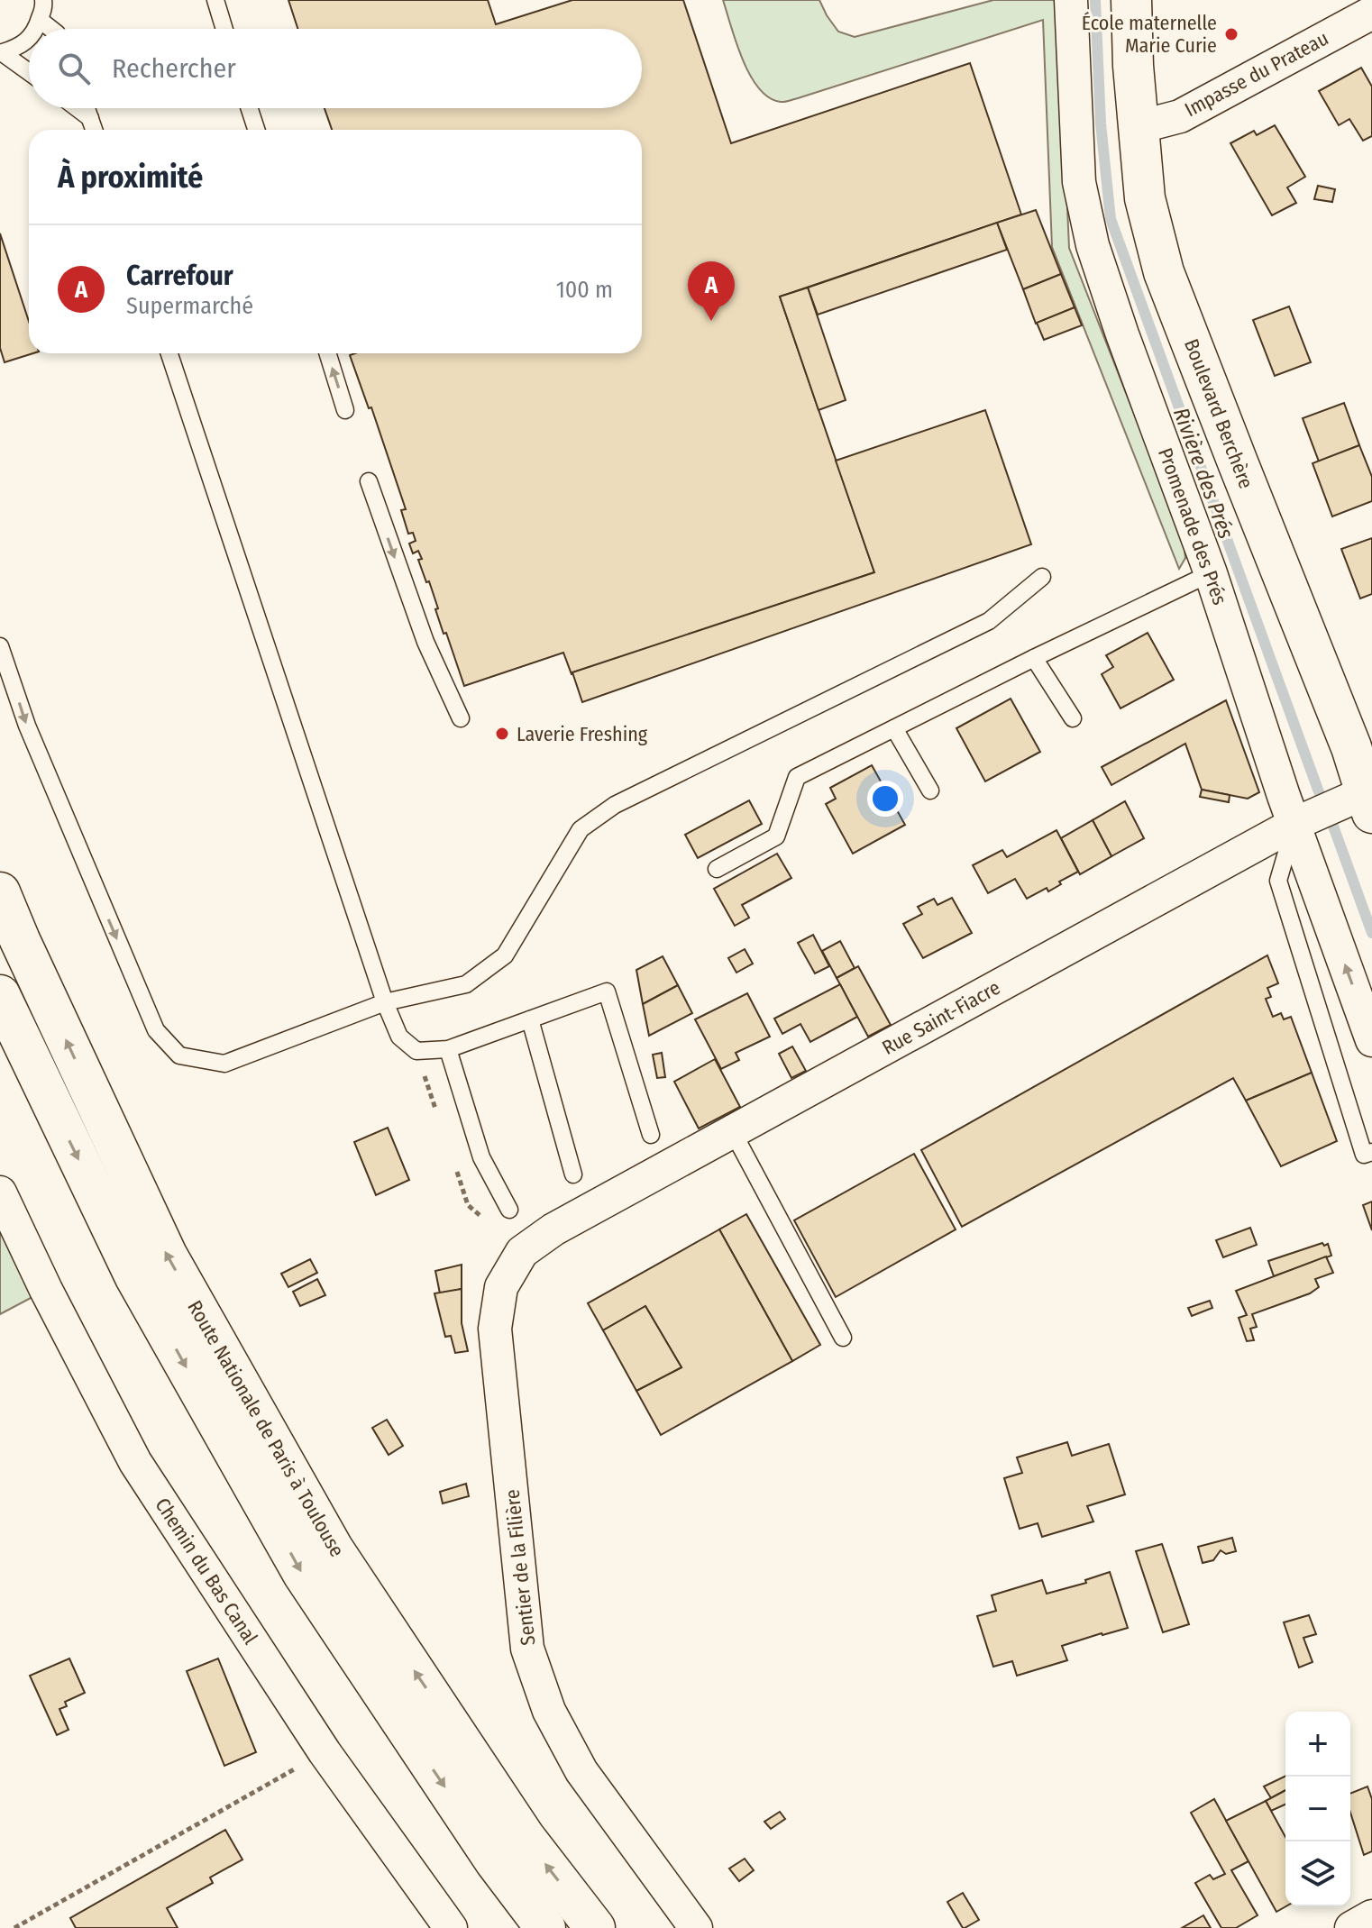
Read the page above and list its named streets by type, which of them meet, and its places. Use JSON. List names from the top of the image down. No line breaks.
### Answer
{"streets":{"main road":["Boulevard Berchère","Route Nationale de Paris à Toulouse"],"street":["Impasse du Prateau","Promenade des Prés","Rue Saint-Fiacre","Sentier de la Filière","Chemin du Bas Canal"]},"crossings":[["Impasse du Prateau","Boulevard Berchère"],["Boulevard Berchère","Rue Saint-Fiacre"],["Promenade des Prés","Rue Saint-Fiacre"],["Rue Saint-Fiacre","Sentier de la Filière"]],"water":["Rivière des Prés"],"places":["École maternelle Marie Curie","Laverie Freshing"],"page":{"search":"Rechercher","heading":"À proximité","list":[{"mark":"A","name":"Carrefour","note":"Supermarché","value":"100 m"}],"pins":"A","map_buttons":["+","−"]}}
